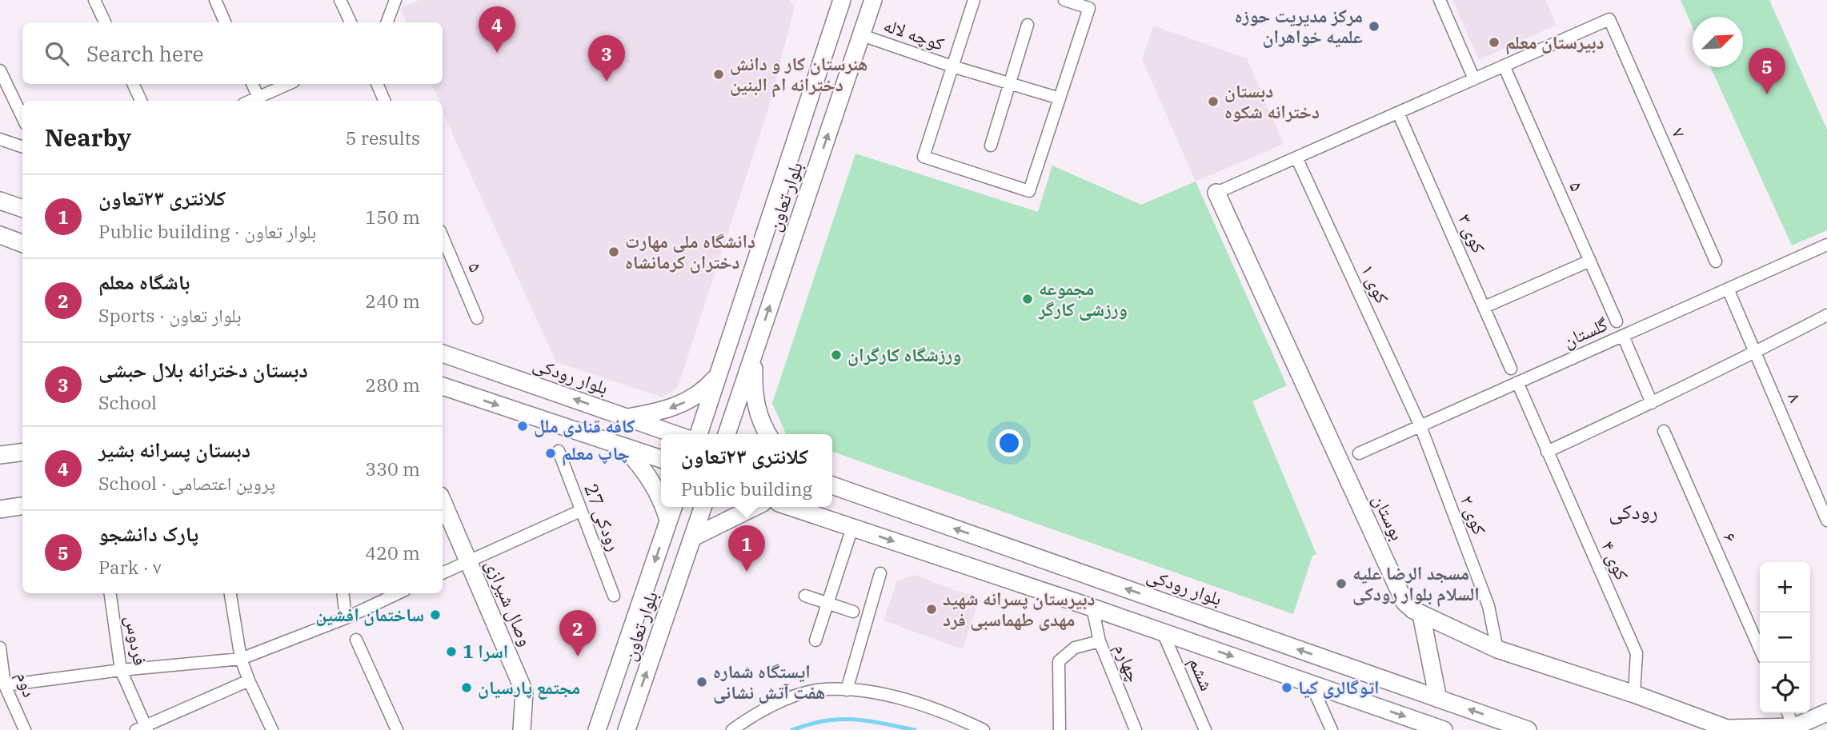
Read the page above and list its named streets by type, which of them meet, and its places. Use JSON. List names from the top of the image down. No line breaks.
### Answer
{"streets":{"main road":["بلوار تعاون","بلوار رودکی","بوستان","وصال شیرازی"],"street":["کوچه لاله","۷","۵","کوی ۳","کوی ۱","گلستان","۸","کوی ۲","رودکی 27","۶","کوی ۴","فردوس","چهارم","ششم","دوم"]},"crossings":[["کوچه لاله","بلوار تعاون"],["۷","۵"],["کوی ۱","گلستان"],["کوی ۱","کوی ۲"],["گلستان","۸"],["گلستان","کوی ۲"],["گلستان","کوی ۴"],["کوی ۲","بوستان"],["بوستان","کوی ۴"]],"districts":["رودکی"],"places":["مرکز مدیریت حوزه علمیه خواهران","دبیرستان معلم","هنرستان کار و دانش دخترانه ام البنین","دبستان دخترانه شکوه","دانشگاه ملی مهارت دختران کرمانشاه","مجموعه ورزشی کارگر","ورزشگاه کارگران","کافه قنادی ملل","چاپ معلم","مسجد الرضا علیه السلام بلوار رودکی","دبیرستان پسرانه شهید مهدی طهماسبی فرد","ساختمان افشین","اسرا 1","ایستگاه شماره هفت آتش نشانی","مجتمع پارسیان","اتوگالری کیا"],"north":"top right","page":{"pins":["4","3","5","1","2"],"search":"Search here","heading":["Nearby","5 results"],"list":[{"mark":"1","name":"کلانتری ۲۳تعاون","note":"Public building · بلوار تعاون","value":"150 m"},{"mark":"2","name":"باشگاه معلم","note":"Sports · بلوار تعاون","value":"240 m"},{"mark":"3","name":"دبستان دخترانه بلال حبشی","note":"School","value":"280 m"},{"mark":"4","name":"دبستان پسرانه بشير","note":"School · پروین اعتصامی","value":"330 m"},{"mark":"5","name":"پارک دانشجو","note":"Park · ۷","value":"420 m"}],"popup":["کلانتری ۲۳تعاون","Public building"],"map_buttons":["+","−"]}}
